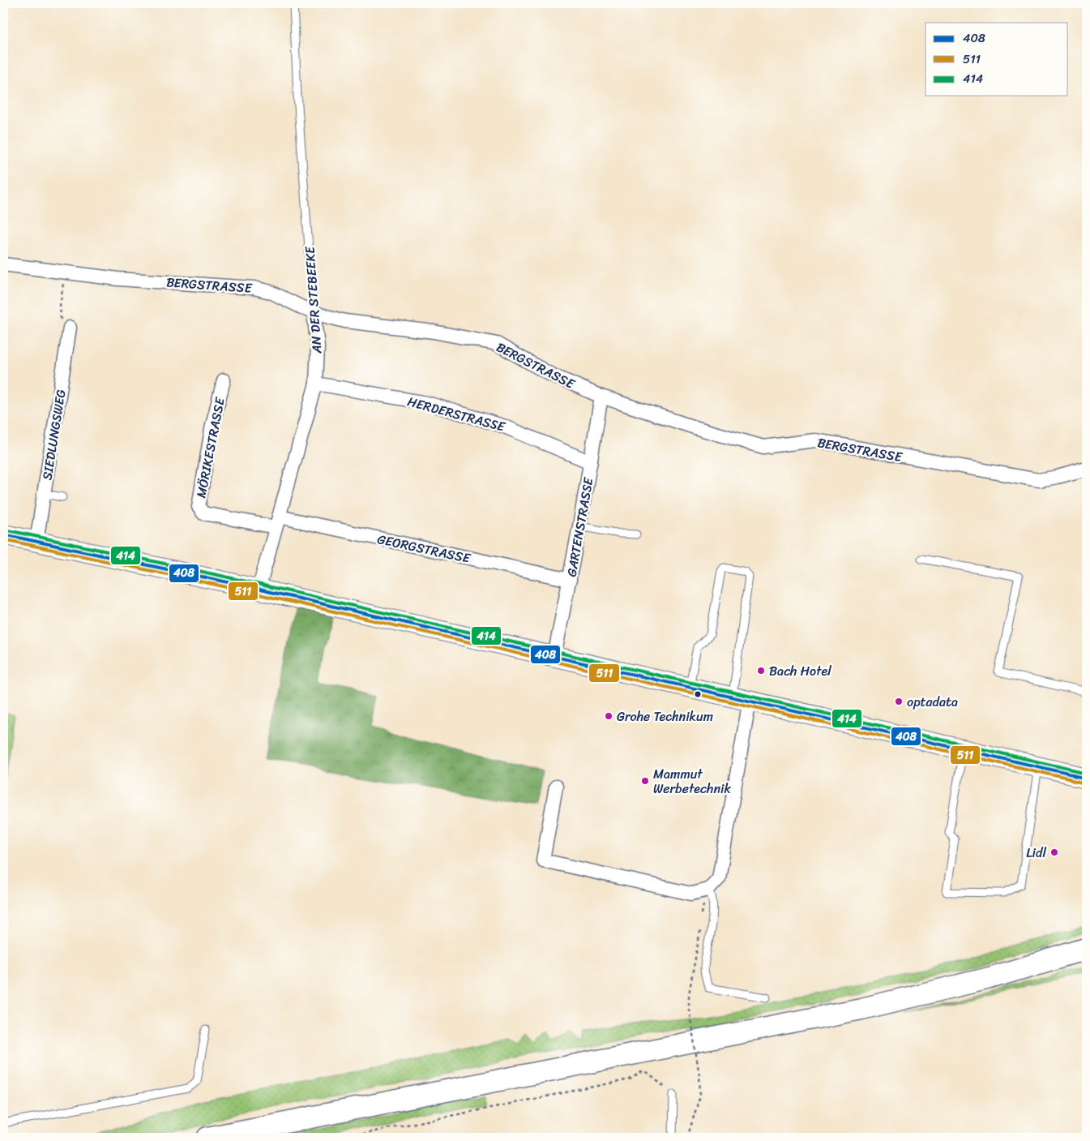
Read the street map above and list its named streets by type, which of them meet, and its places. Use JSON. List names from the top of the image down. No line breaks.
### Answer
{"streets":{"street":["BERGSTRASSE","AN DER STEBEEKE","HERDERSTRASSE","SIEDLUNGSWEG","MÖRIKESTRASSE","GARTENSTRASSE","GEORGSTRASSE"]},"crossings":[["BERGSTRASSE","AN DER STEBEEKE"],["BERGSTRASSE","GARTENSTRASSE"],["AN DER STEBEEKE","HERDERSTRASSE"],["AN DER STEBEEKE","MÖRIKESTRASSE"],["AN DER STEBEEKE","GEORGSTRASSE"],["HERDERSTRASSE","GARTENSTRASSE"],["MÖRIKESTRASSE","GEORGSTRASSE"],["GARTENSTRASSE","GEORGSTRASSE"]],"places":["Bach Hotel","optadata","Grohe Technikum","Mammut Werbetechnik","Lidl"],"lines":["transit line 414","transit line 408","transit line 511"],"legend":["408","511","414"]}
